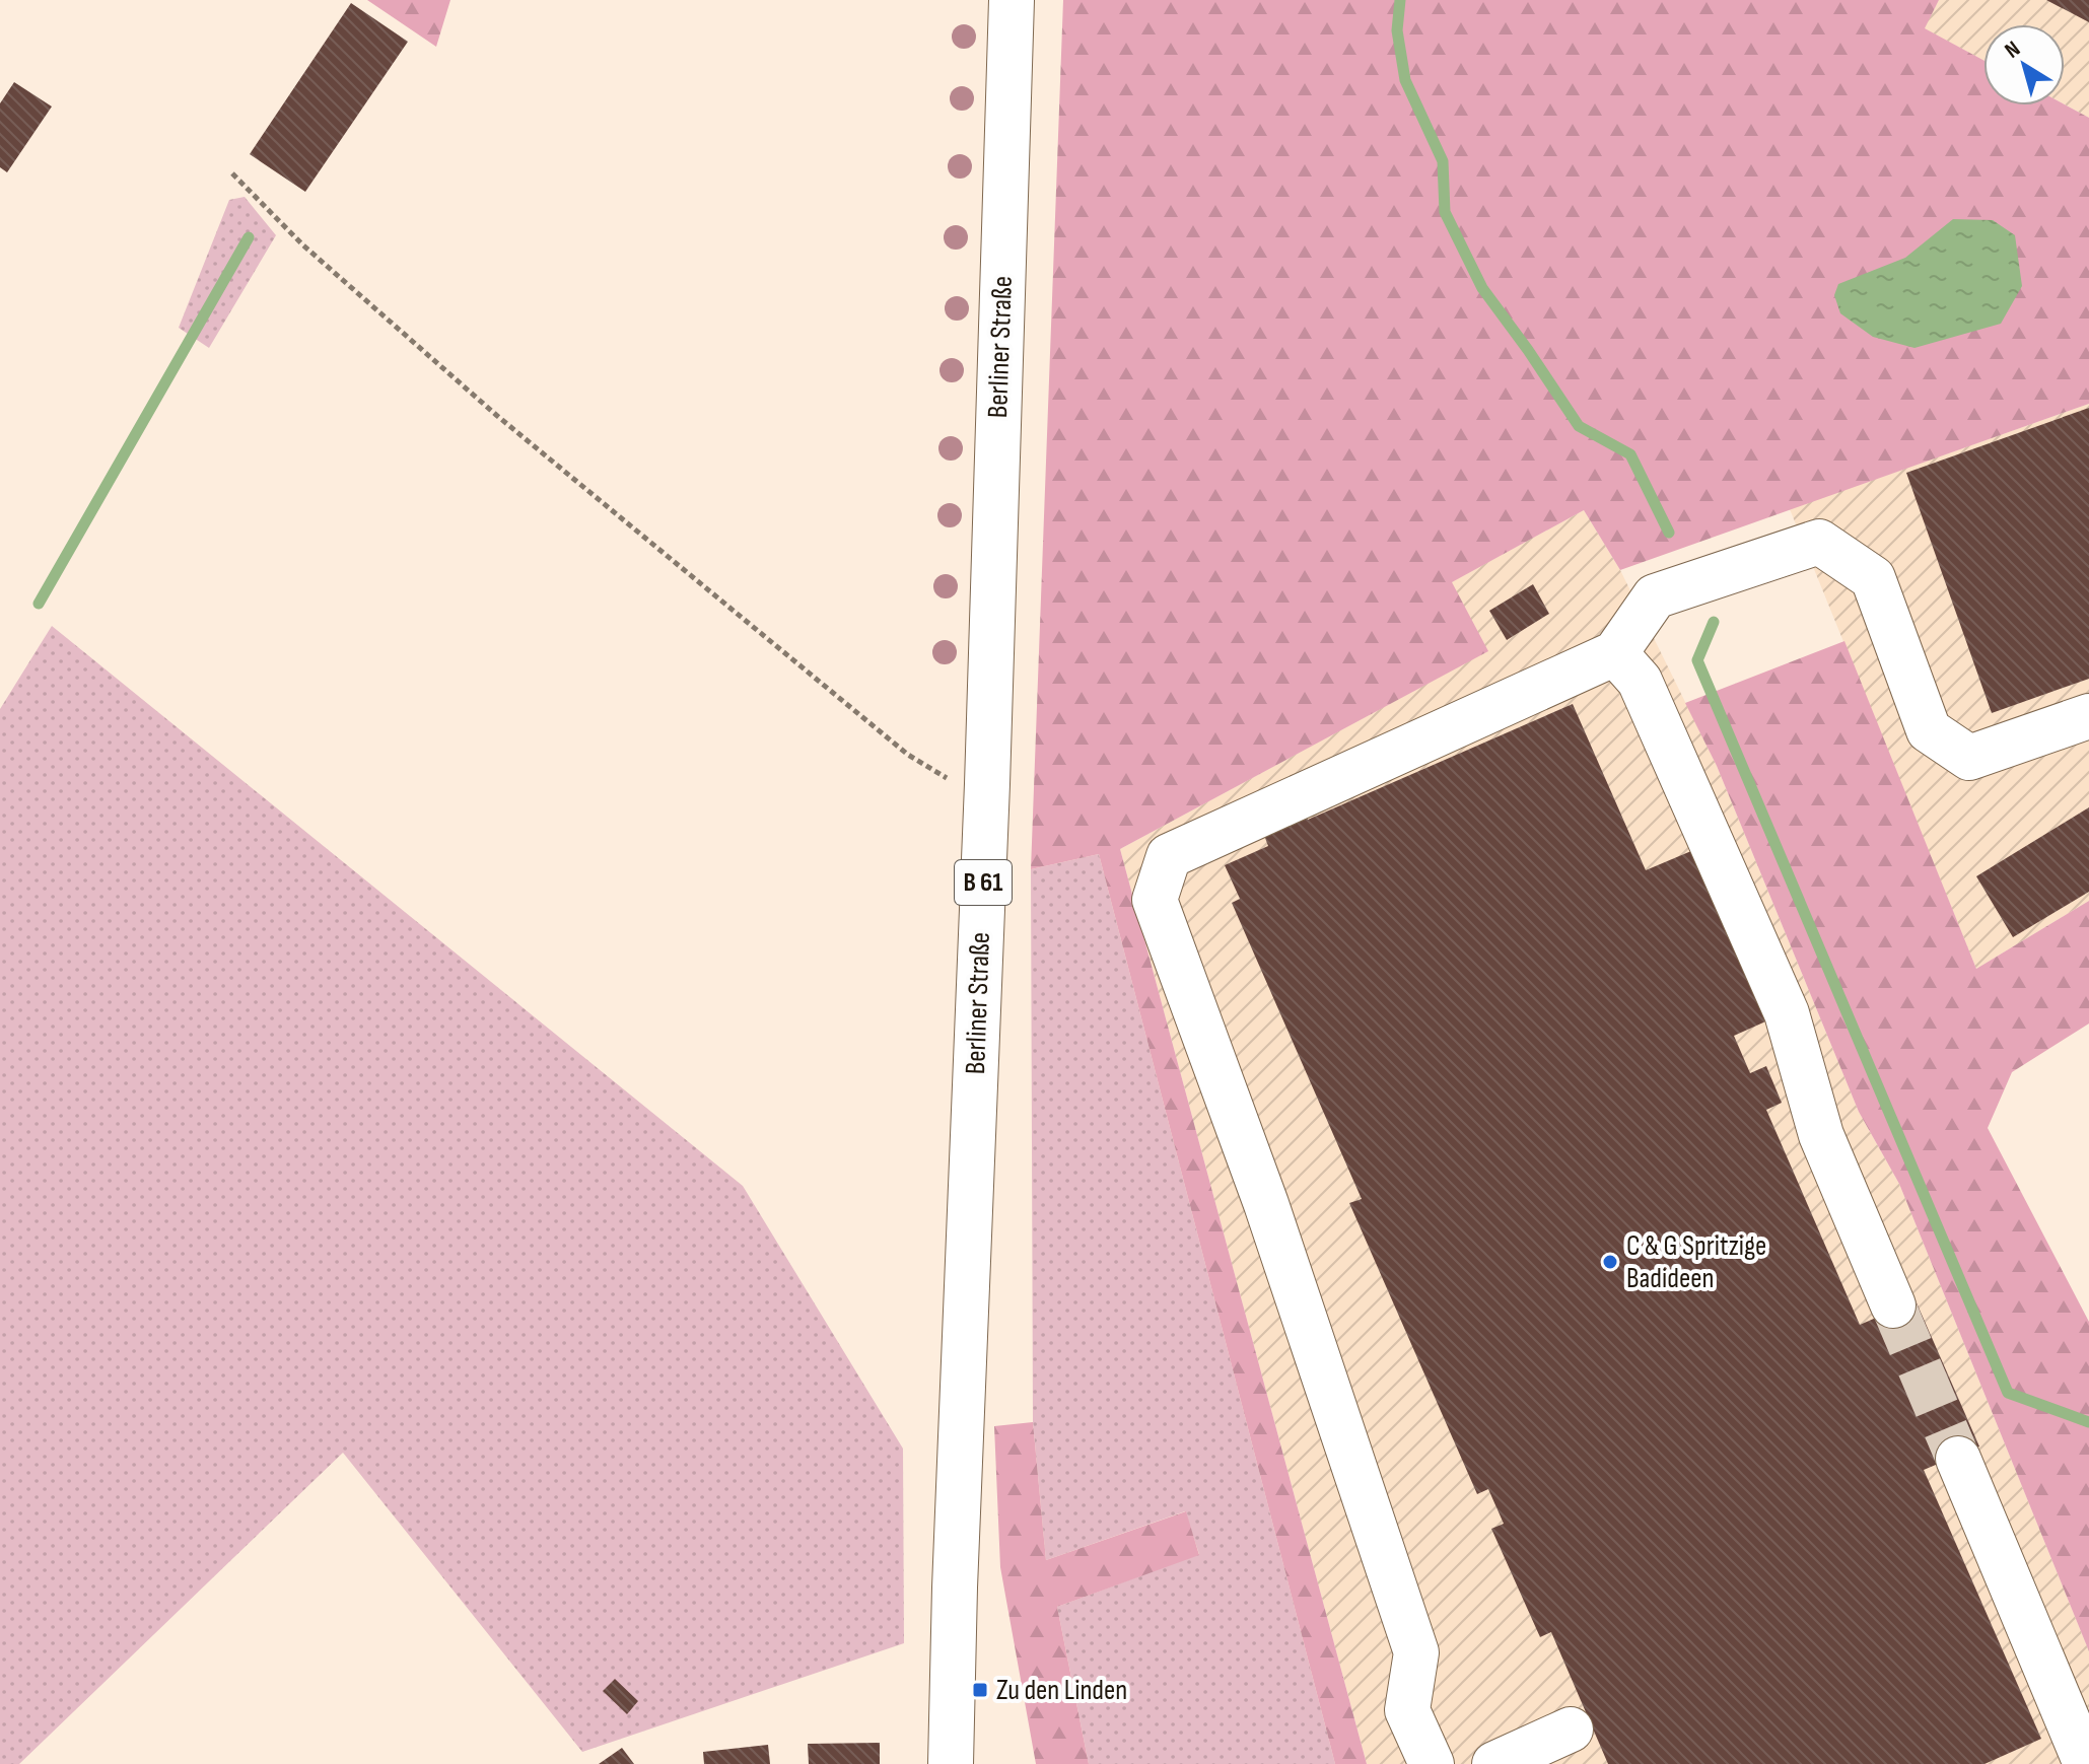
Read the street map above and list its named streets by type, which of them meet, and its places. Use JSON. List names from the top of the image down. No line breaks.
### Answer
{"streets":{"main road":["Berliner Straße","B 61"]},"places":{"other":["C & G Spritzige Badideen"],"transit":["Zu den Linden"]},"north":"top left"}
